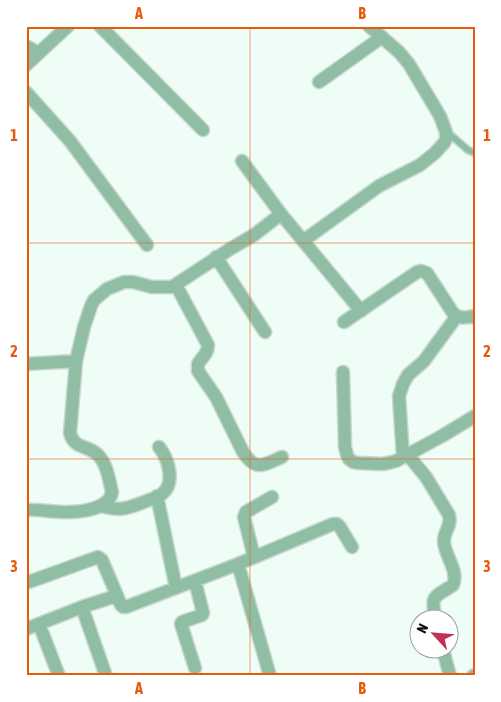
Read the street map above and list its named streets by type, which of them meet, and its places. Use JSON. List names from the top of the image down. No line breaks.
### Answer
{"north":"top left","grid":{"columns":["A","B"],"rows":["1","2","3"]}}
